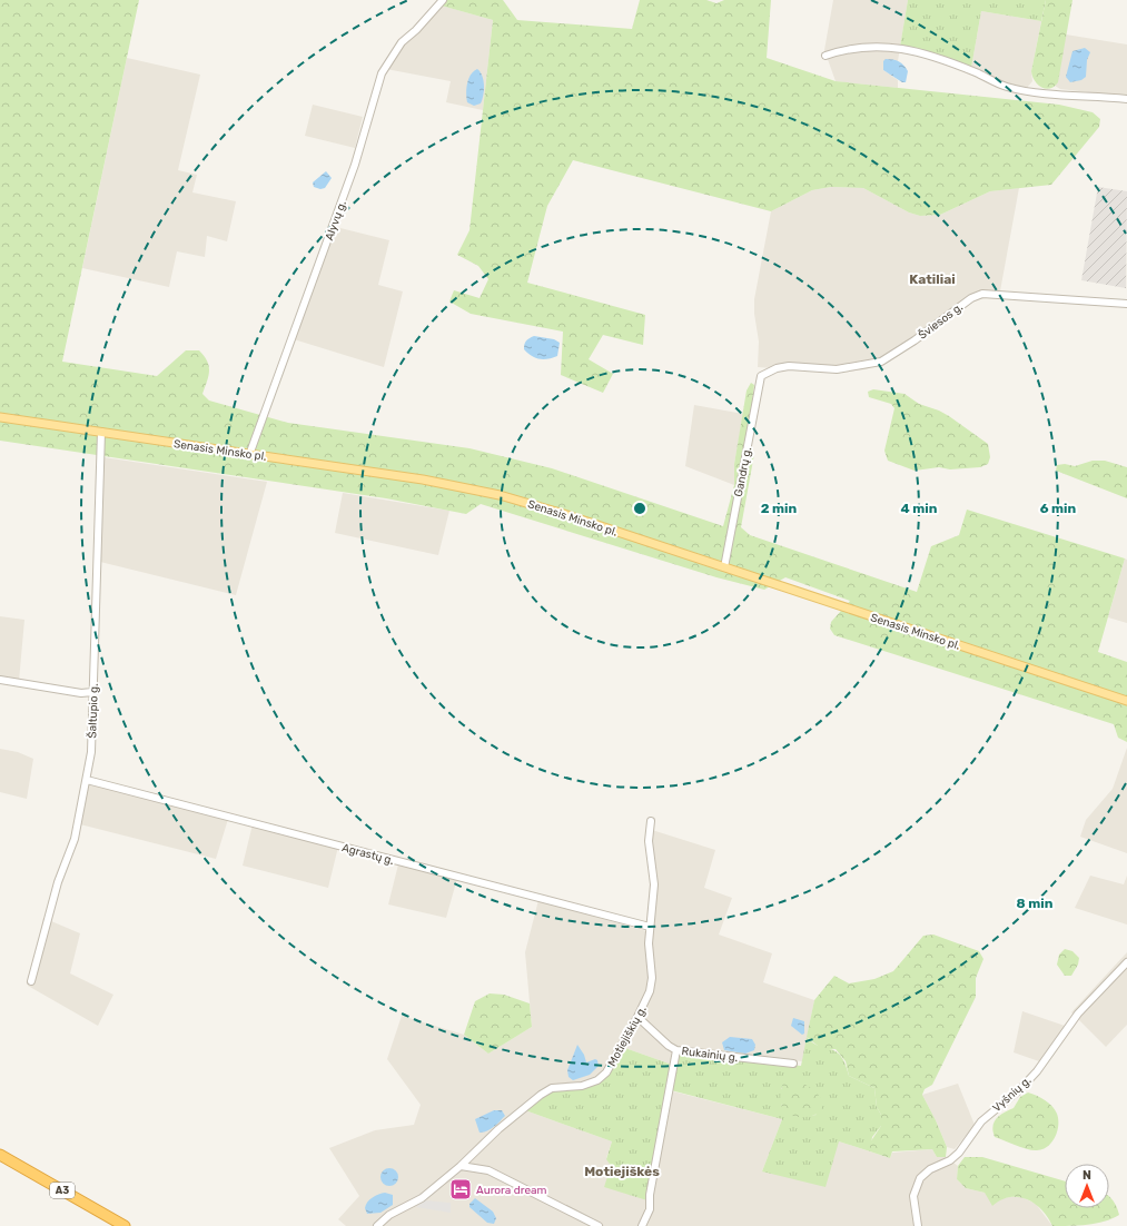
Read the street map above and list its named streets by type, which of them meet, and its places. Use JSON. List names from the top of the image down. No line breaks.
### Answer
{"streets":{"highway":["A3"],"main road":["Senasis Minsko pl."],"street":["Alyvų g.","Šviesos g.","Gandrų g.","Šaltupio g.","Agrastų g.","Motiejiškių g.","Rukainių g.","Vyšnių g."]},"crossings":[["Alyvų g.","Senasis Minsko pl."],["Šviesos g.","Gandrų g."],["Senasis Minsko pl.","Gandrų g."],["Senasis Minsko pl.","Šaltupio g."],["Šaltupio g.","Agrastų g."],["Agrastų g.","Motiejiškių g."],["Motiejiškių g.","Rukainių g."]],"districts":["Katiliai","Motiejiškės"],"places":{"hotel":["Aurora dream"]},"north":"top","rings":["2 min","4 min","6 min","8 min"]}
